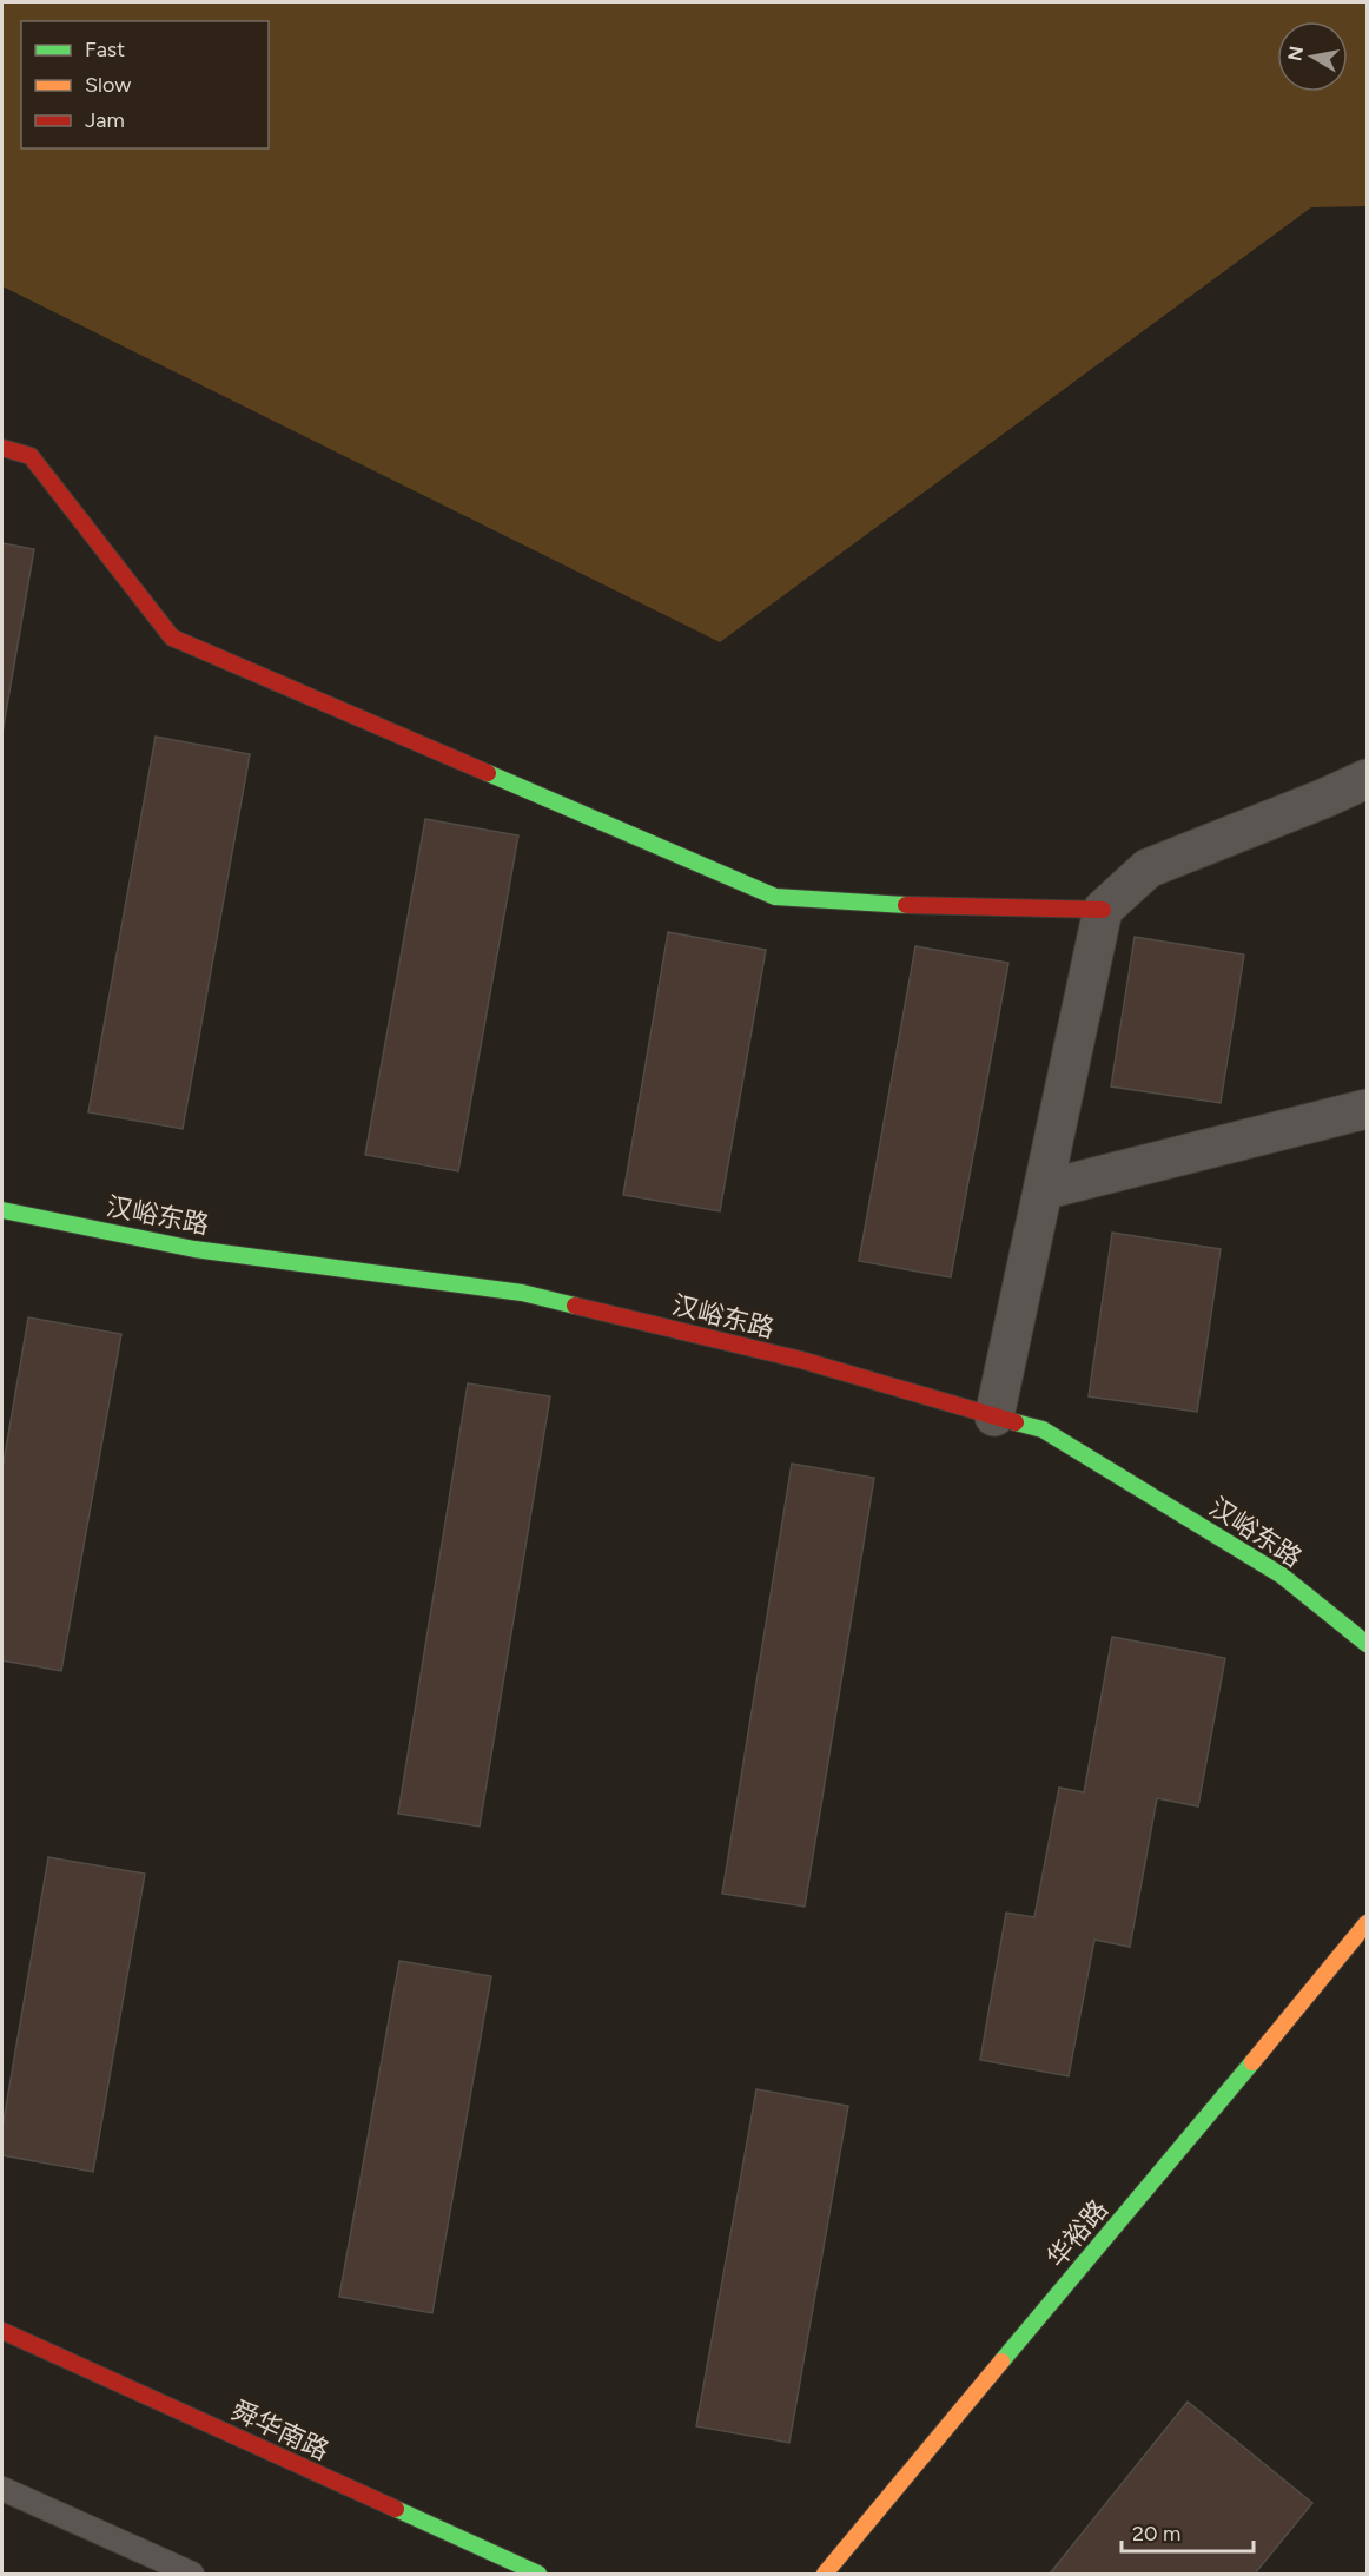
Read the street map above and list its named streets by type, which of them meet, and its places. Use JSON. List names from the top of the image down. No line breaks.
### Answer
{"streets":{"street":["汉峪东路","华裕路","舜华南路"]},"legend":["Fast","Slow","Jam"],"scale_bar":"20 m","north":"left"}
